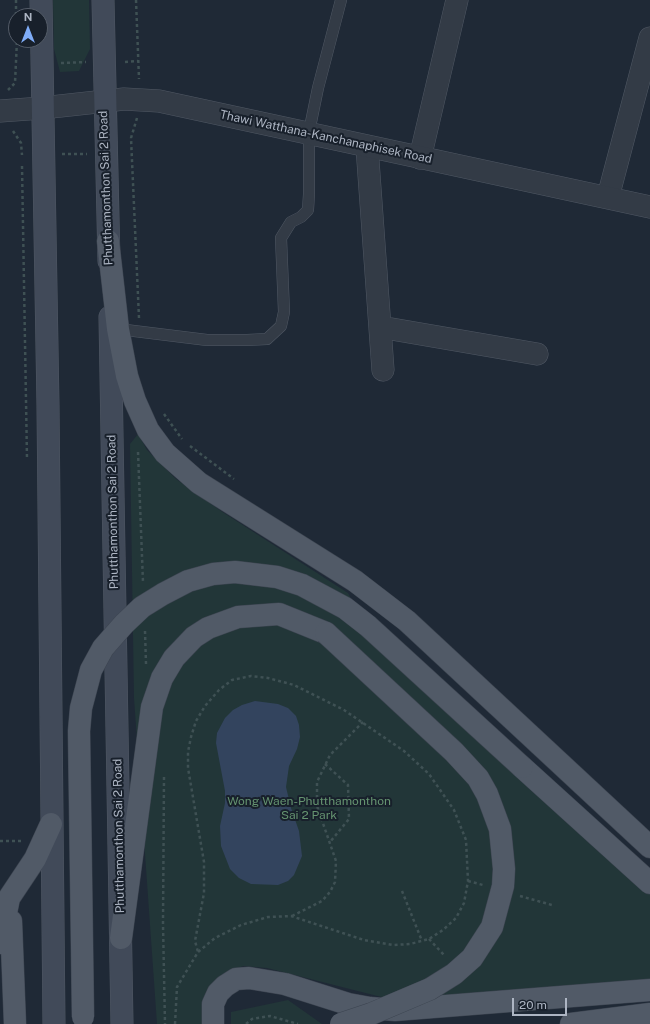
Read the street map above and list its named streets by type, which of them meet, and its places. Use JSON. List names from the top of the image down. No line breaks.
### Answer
{"streets":{"main road":["Phutthamonthon Sai 2 Road"],"street":["Thawi Watthana-Kanchanaphisek Road"]},"crossings":[["Thawi Watthana-Kanchanaphisek Road","Phutthamonthon Sai 2 Road"]],"parks":["Wong Waen-Phutthamonthon Sai 2 Park"],"scale_bar":"20 m","north":"top"}
